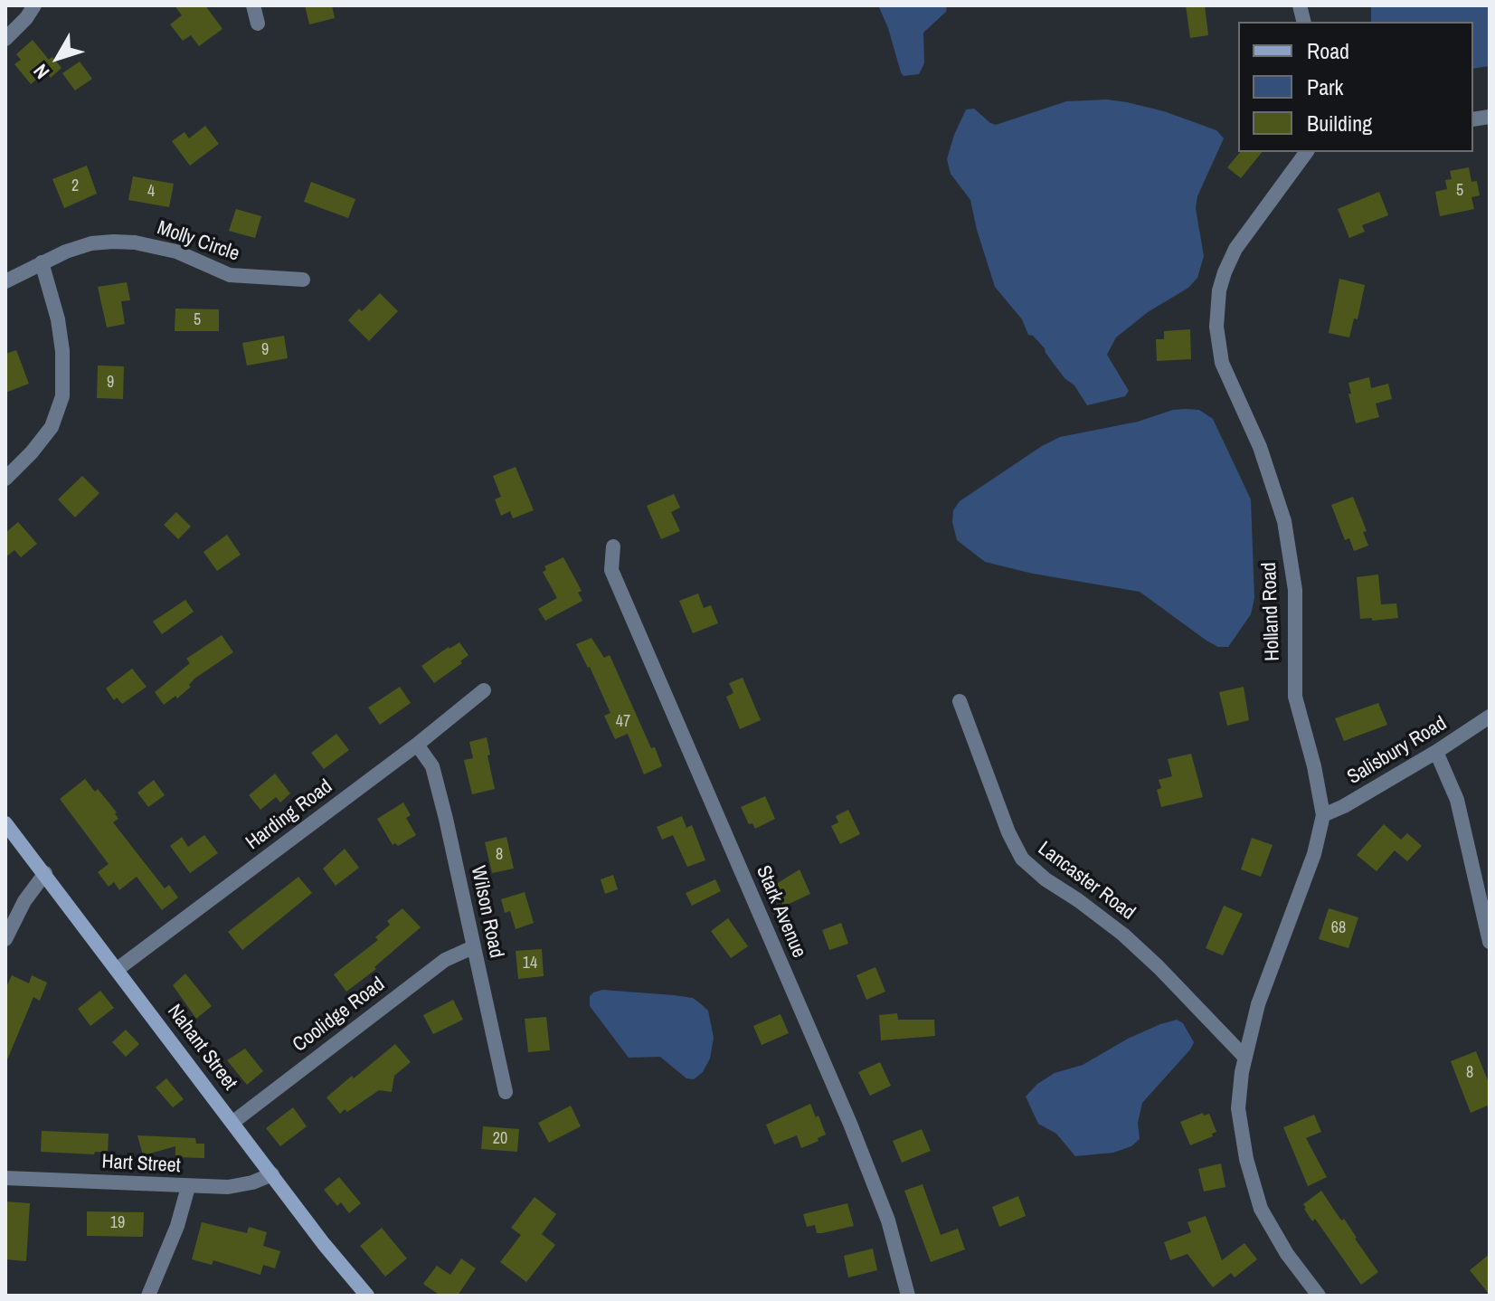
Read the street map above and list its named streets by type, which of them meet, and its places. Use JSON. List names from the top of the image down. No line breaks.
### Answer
{"streets":{"main road":["Nahant Street"],"street":["Molly Circle","Holland Road","Salisbury Road","Harding Road","Lancaster Road","Wilson Road","Stark Avenue","Coolidge Road","Hart Street"]},"crossings":[["Holland Road","Salisbury Road"],["Holland Road","Lancaster Road"],["Harding Road","Wilson Road"],["Harding Road","Nahant Street"],["Wilson Road","Coolidge Road"],["Coolidge Road","Nahant Street"],["Nahant Street","Hart Street"]],"house_numbers":["2","5","4","5","9","9","47","8","68","14","8","20","19"],"legend":["Road","Park","Building"],"north":"bottom left"}
